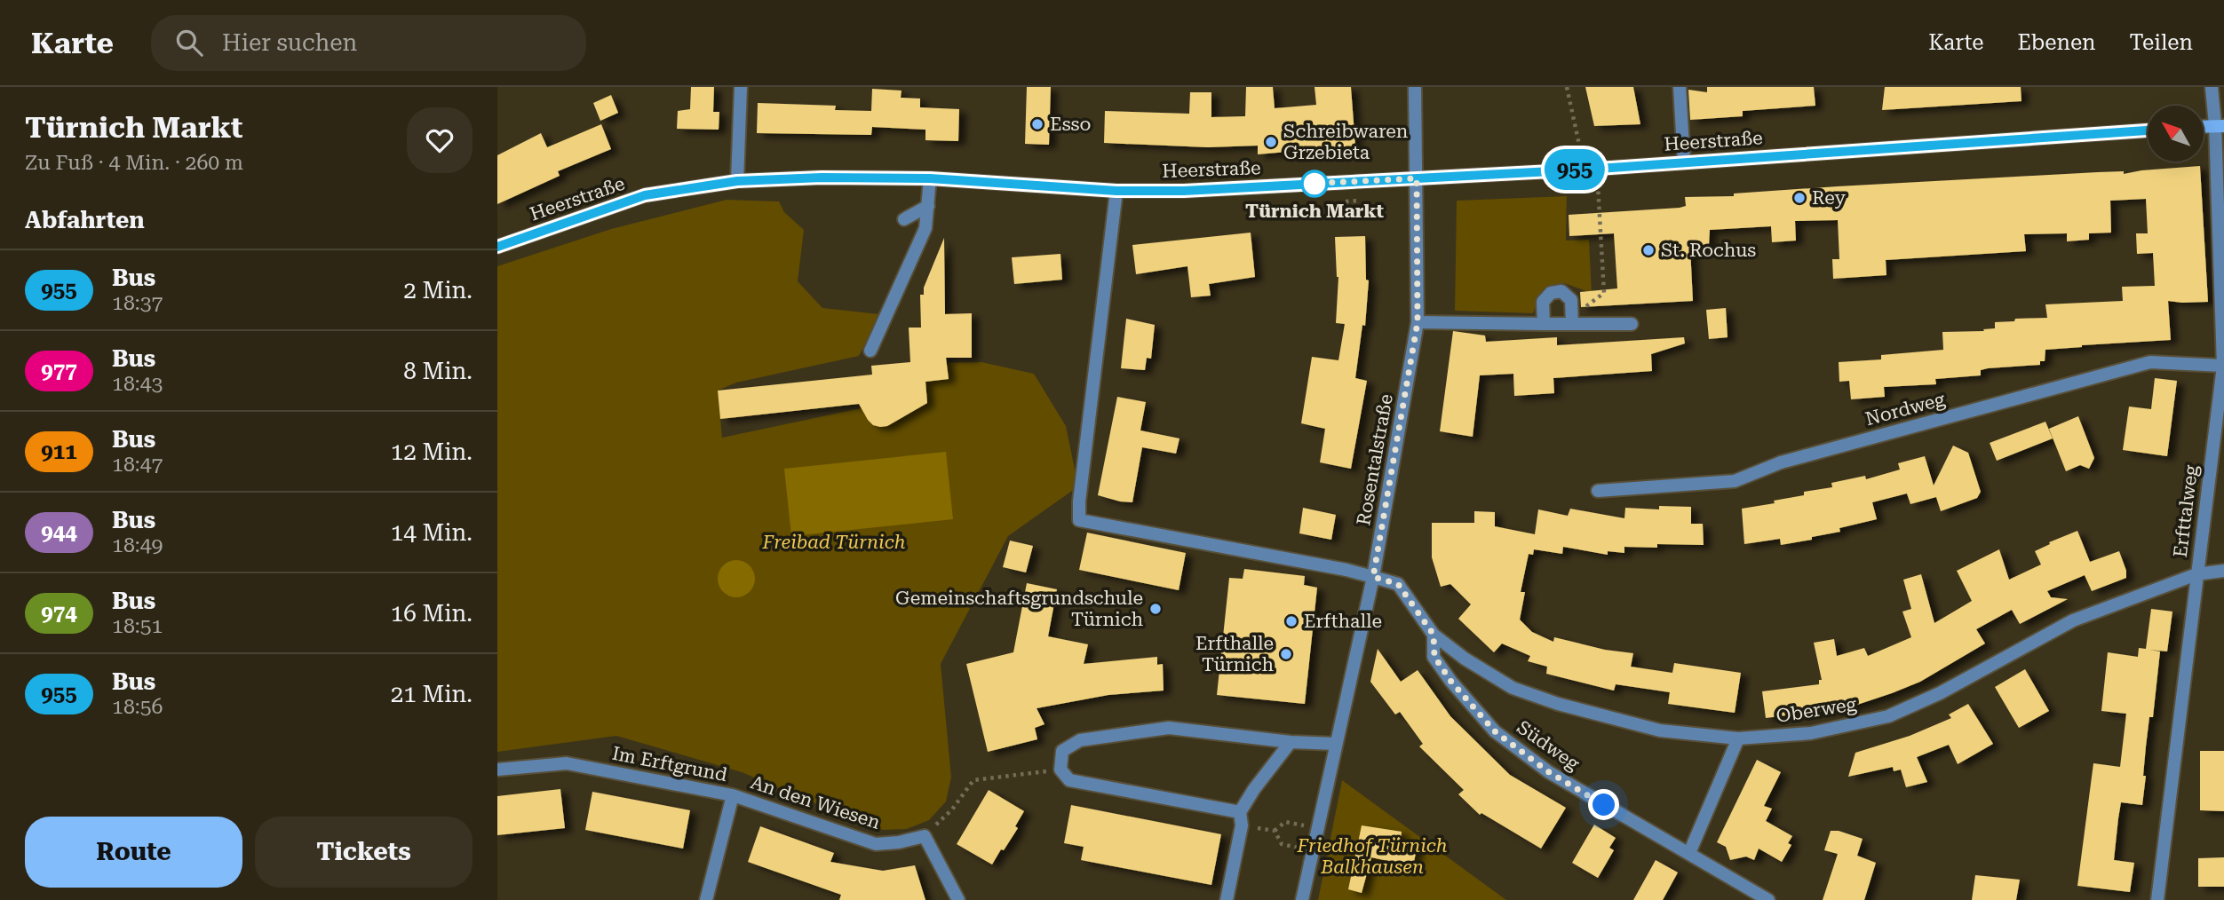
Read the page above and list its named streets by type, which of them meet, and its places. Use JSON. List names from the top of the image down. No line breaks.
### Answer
{"streets":{"main road":["Heerstraße"],"street":["Nordweg","Rosentalstraße","Erfttalweg","Oberweg","Südweg","Im Erftgrund","An den Wiesen"]},"crossings":[["Heerstraße","Rosentalstraße"],["Nordweg","Erfttalweg"],["Rosentalstraße","Südweg"],["Erfttalweg","Oberweg"],["Oberweg","Südweg"],["Im Erftgrund","An den Wiesen"]],"parks":["Freibad Türnich","Friedhof Türnich Balkhausen"],"places":["Esso","Schreibwaren Grzebieta","Türnich Markt","Rey","St. Rochus","Gemeinschaftsgrundschule Türnich","Erfthalle","Erfthalle Türnich"],"lines":["bus line 955"],"north":"top left","page":{"header":"Karte","search":"Hier suchen","nav":["Karte","Ebenen","Teilen"],"heading":[["Türnich Markt","Zu Fuß · 4 Min. · 260 m"],"Abfahrten"],"on_map":"955","list":[{"mark":"955","name":"Bus","note":"18:37","value":"2 Min."},{"mark":"977","name":"Bus","note":"18:43","value":"8 Min."},{"mark":"911","name":"Bus","note":"18:47","value":"12 Min."},{"mark":"944","name":"Bus","note":"18:49","value":"14 Min."},{"mark":"974","name":"Bus","note":"18:51","value":"16 Min."},{"mark":"955","name":"Bus","note":"18:56","value":"21 Min."}],"buttons":["Route","Tickets"]}}
